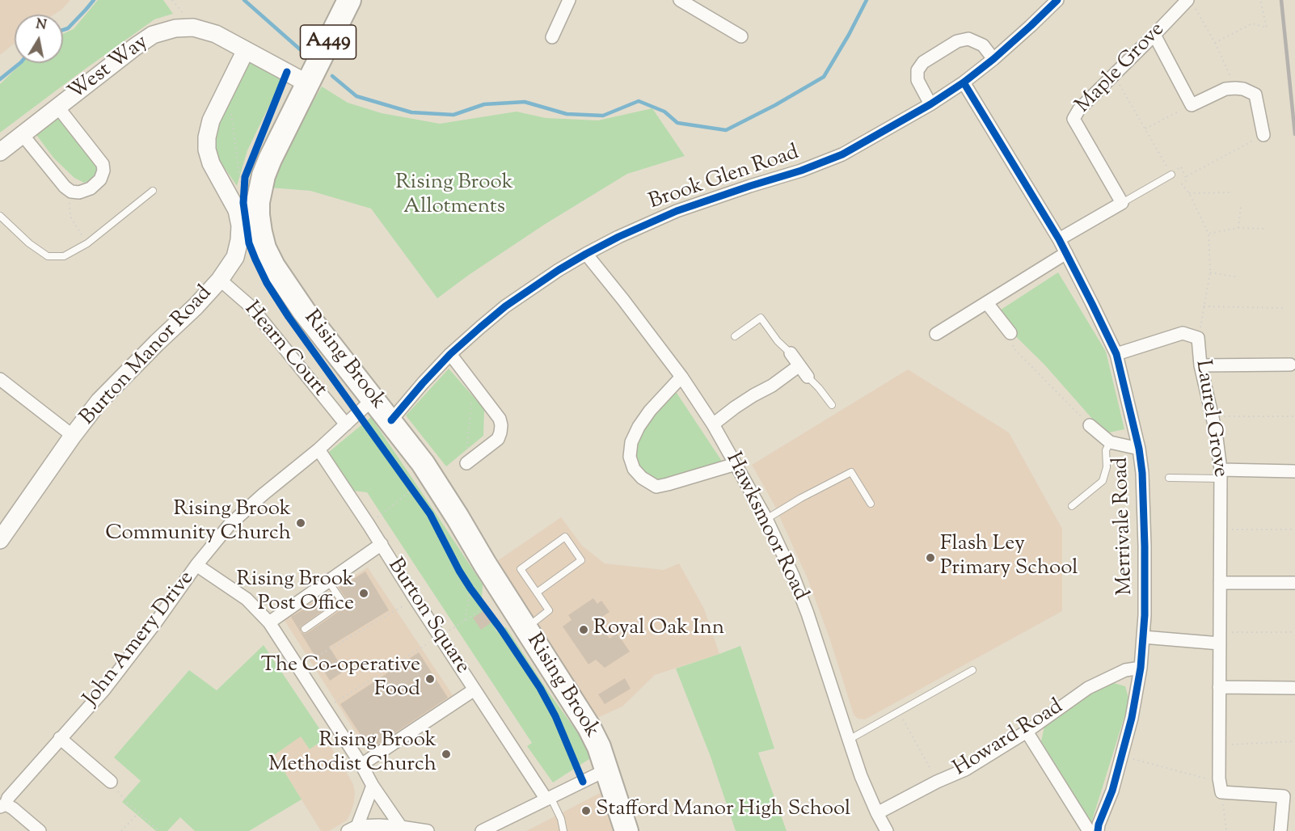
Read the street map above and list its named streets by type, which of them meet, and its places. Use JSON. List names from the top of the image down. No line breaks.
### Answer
{"streets":{"highway":["A449","Rising Brook"],"street":["West Way","Maple Grove","Brook Glen Road","Hearn Court","Burton Manor Road","Laurel Grove","Merrivale Road","Hawksmoor Road","Burton Square","John Amery Drive","Howard Road"]},"crossings":[["West Way","Rising Brook"],["Brook Glen Road","Rising Brook"],["Brook Glen Road","Merrivale Road"],["Brook Glen Road","Hawksmoor Road"],["Hearn Court","Burton Manor Road"],["Hearn Court","John Amery Drive"],["Rising Brook","John Amery Drive"],["Laurel Grove","Merrivale Road"],["Merrivale Road","Howard Road"],["Hawksmoor Road","Howard Road"],["Burton Square","John Amery Drive"]],"parks":["Rising Brook Allotments"],"places":["Rising Brook Community Church","Flash Ley Primary School","Rising Brook Post Office","Royal Oak Inn","The Co-operative Food","Rising Brook Methodist Church","Stafford Manor High School"],"north":"top"}
